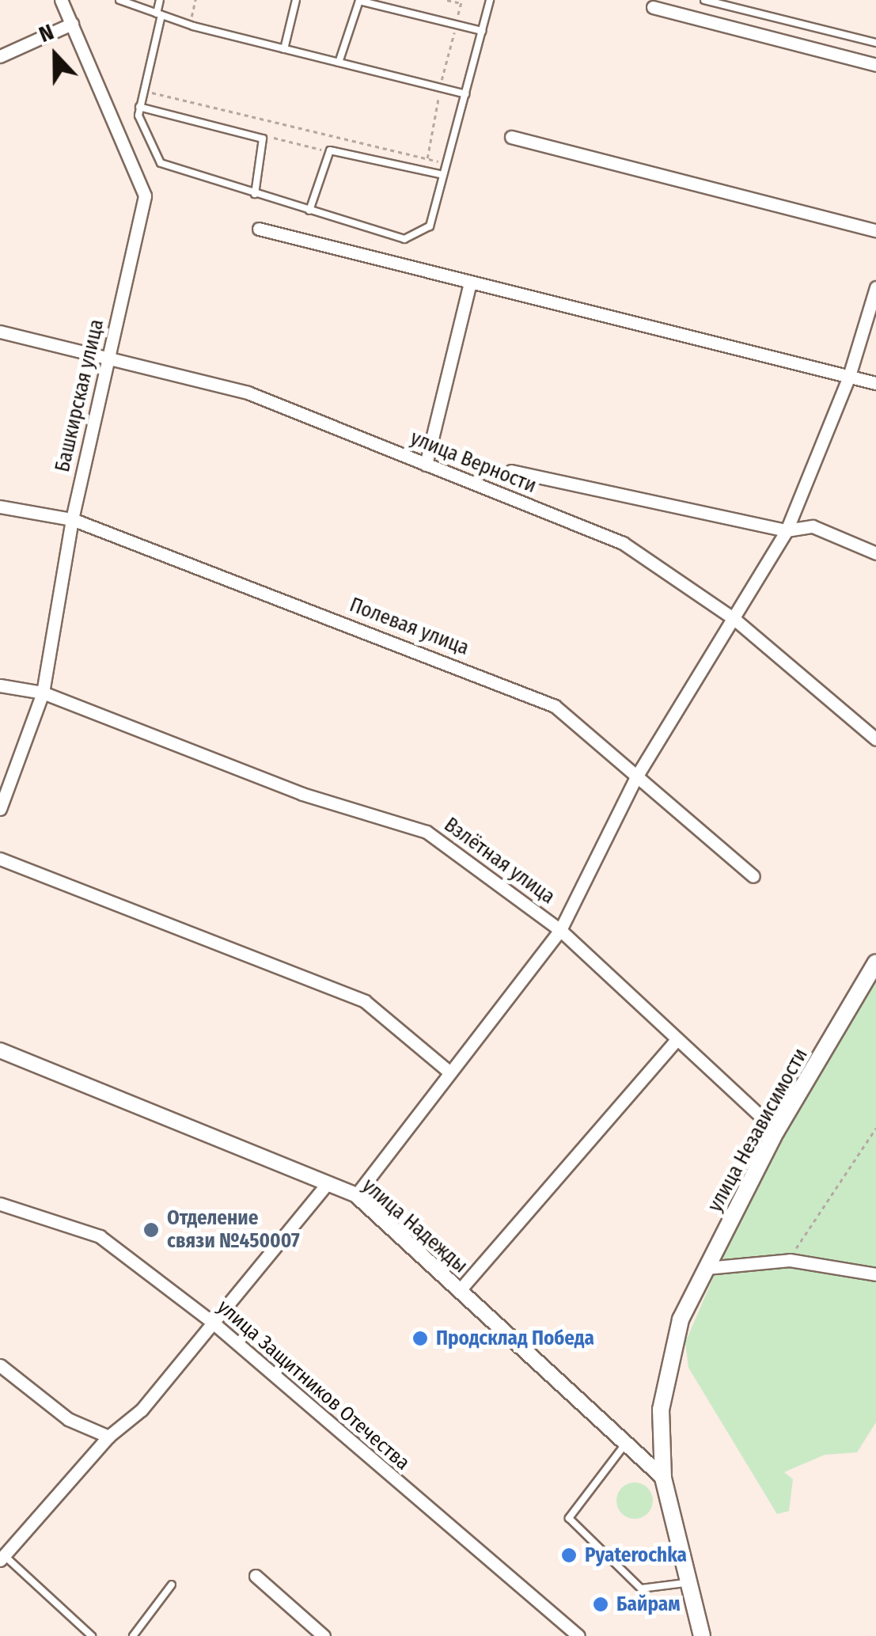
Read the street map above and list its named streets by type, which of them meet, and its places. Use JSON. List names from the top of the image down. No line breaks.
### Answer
{"streets":{"main road":["улица Независимости"],"street":["Башкирская улица","улица Верности","Полевая улица","Взлётная улица","улица Надежды","улица Защитников Отечества"]},"crossings":[["Башкирская улица","улица Верности"],["Башкирская улица","Полевая улица"],["Башкирская улица","Взлётная улица"],["Взлётная улица","улица Независимости"],["улица Независимости","улица Надежды"]],"places":["Отделение связи №450007","Продсклад Победа","Pyaterochka","Байрам"],"north":"top"}
